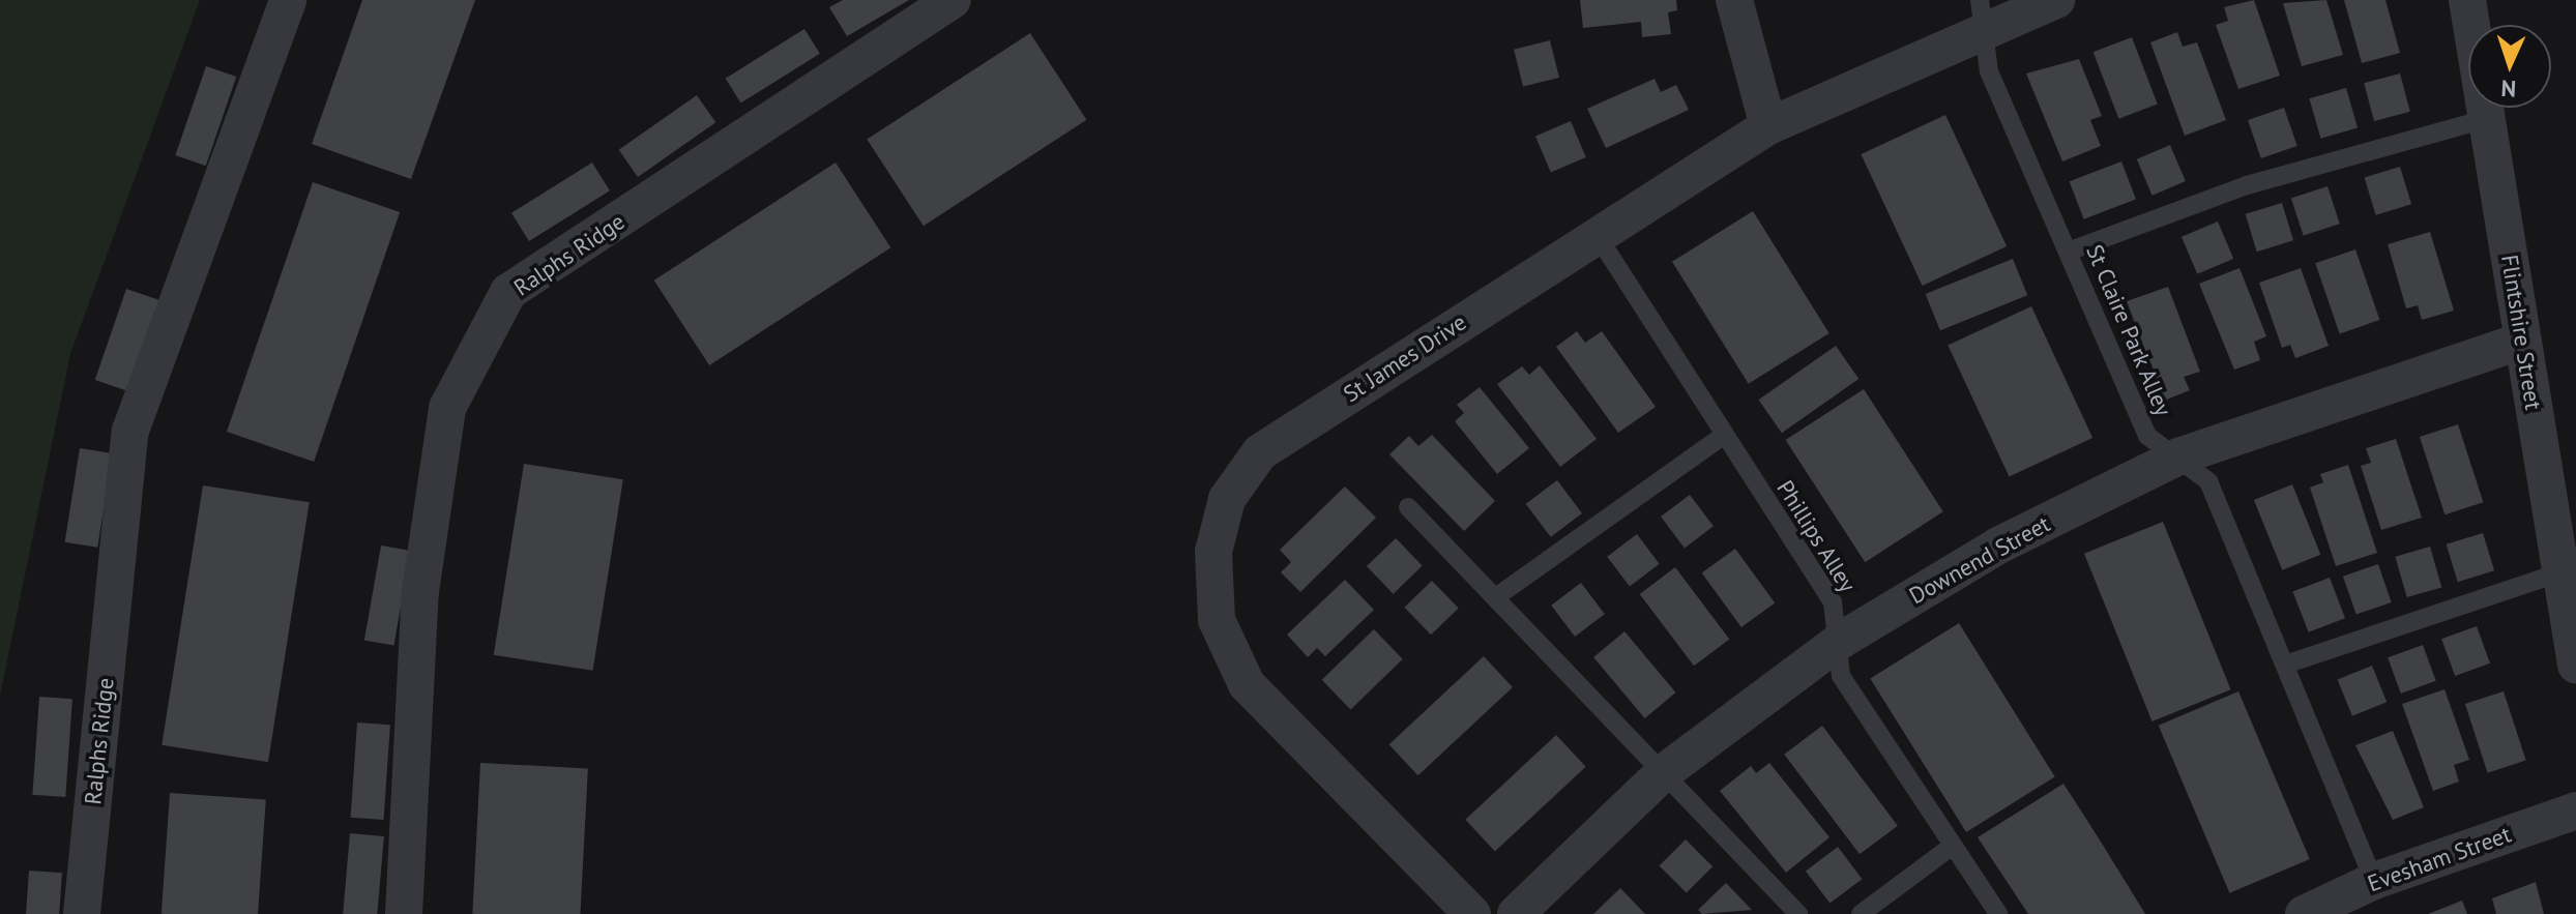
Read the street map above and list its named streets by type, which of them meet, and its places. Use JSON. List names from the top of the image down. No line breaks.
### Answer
{"streets":{"street":["Ralphs Ridge","Flintshire Street","St James Drive","Downend Street","Evesham Street"],"lane":["St Claire Park Alley","Phillips Alley"]},"crossings":[["St Claire Park Alley","St James Drive"],["St Claire Park Alley","Downend Street"],["St Claire Park Alley","Evesham Street"],["Flintshire Street","Downend Street"],["St James Drive","Phillips Alley"],["Phillips Alley","Downend Street"]],"north":"bottom"}
